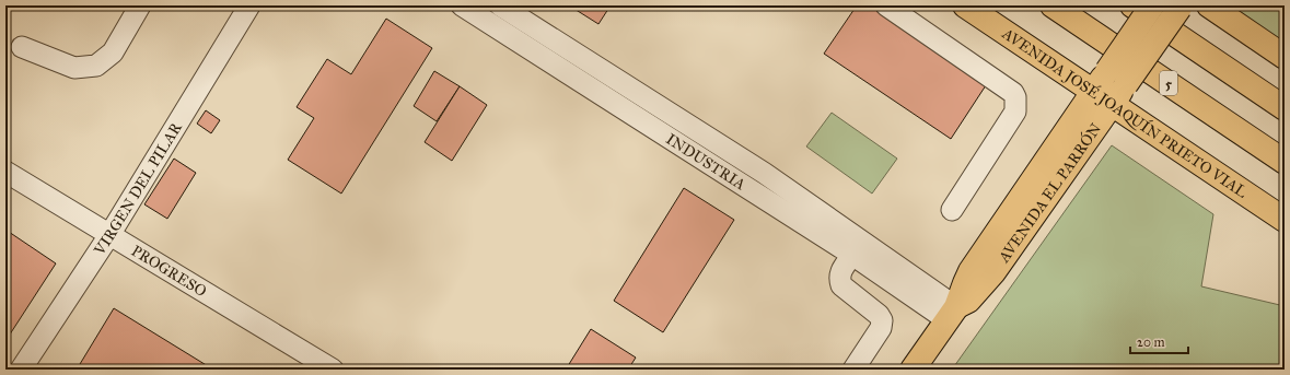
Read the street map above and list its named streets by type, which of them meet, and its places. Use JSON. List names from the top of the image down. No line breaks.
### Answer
{"streets":{"main road":["5","AVENIDA JOSÉ JOAQUÍN PRIETO VIAL","AVENIDA EL PARRÓN"],"street":["INDUSTRIA","VIRGEN DEL PILAR","PROGRESO"]},"crossings":[["AVENIDA JOSÉ JOAQUÍN PRIETO VIAL","AVENIDA EL PARRÓN"],["INDUSTRIA","AVENIDA EL PARRÓN"],["VIRGEN DEL PILAR","PROGRESO"]],"scale_bar":"20 m"}
